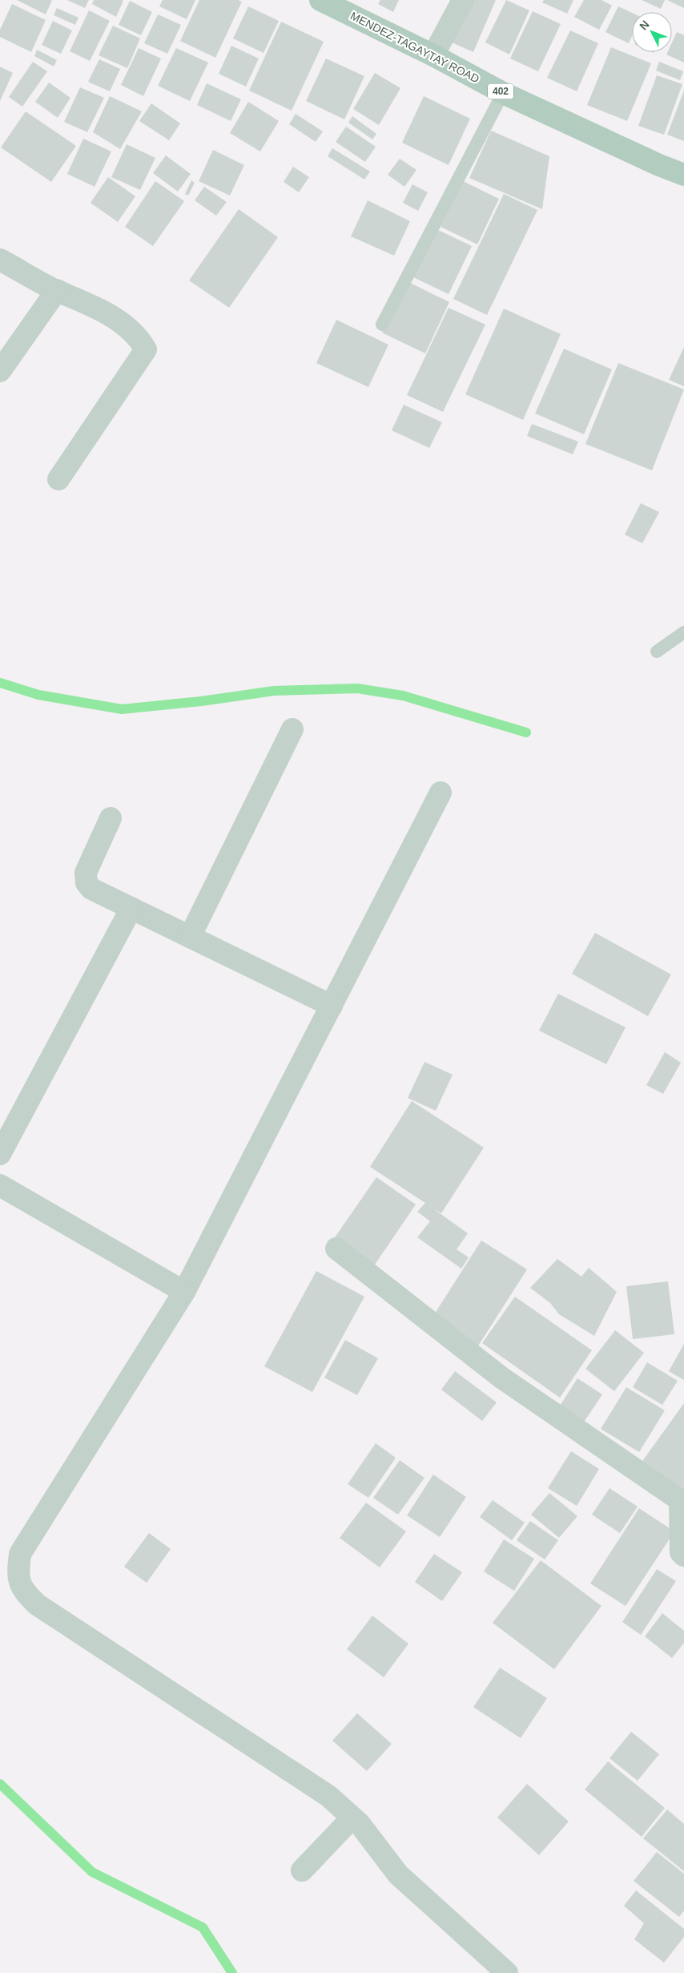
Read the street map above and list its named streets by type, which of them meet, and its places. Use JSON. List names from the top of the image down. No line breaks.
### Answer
{"streets":{"main road":["MENDEZ-TAGAYTAY ROAD","402"]},"north":"top left"}
